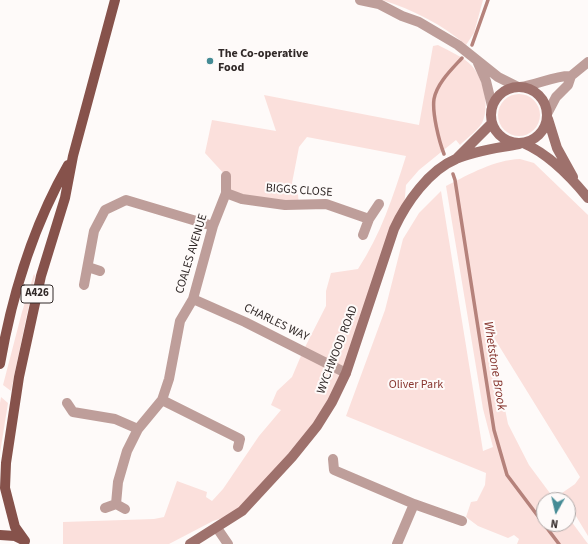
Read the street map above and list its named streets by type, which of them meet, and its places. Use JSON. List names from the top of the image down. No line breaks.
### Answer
{"streets":{"main road":["A426"],"street":["BIGGS CLOSE","COALES AVENUE","CHARLES WAY","WYCHWOOD ROAD"]},"crossings":[["BIGGS CLOSE","COALES AVENUE"],["COALES AVENUE","CHARLES WAY"],["CHARLES WAY","WYCHWOOD ROAD"]],"water":["Whetstone Brook"],"parks":["Oliver Park"],"places":["The Co-operative Food"],"north":"bottom"}
